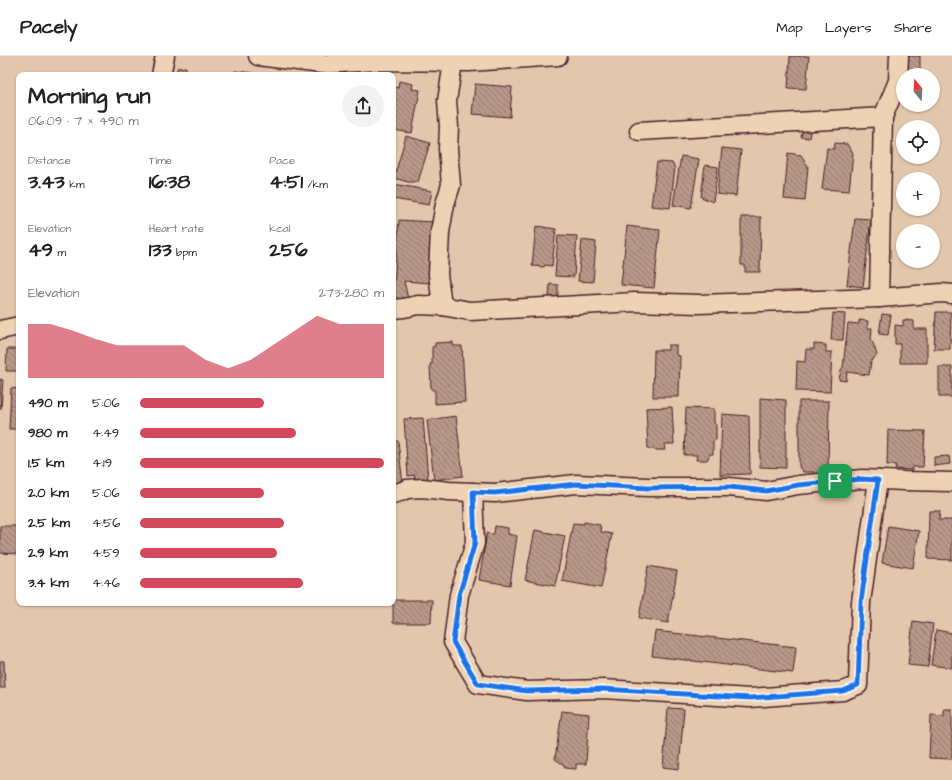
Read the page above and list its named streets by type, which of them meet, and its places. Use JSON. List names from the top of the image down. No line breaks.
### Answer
{"north":"top","page":{"header":"Pacely","nav":["Map","Layers","Share"],"map_buttons":["+","−"],"heading":["Morning run","06:09 · 7 × 490 m"],"stats":[["Distance","3.43 km"],["Time","16:38"],["Pace","4:51 /km"],["Elevation","49 m"],["Heart rate","133 bpm"],["kcal","256"]],"chart":["Elevation","273–280 m"],"list":[{"name":"490 m","note":"5:06"},{"name":"980 m","note":"4:49"},{"name":"1.5 km","note":"4:19"},{"name":"2.0 km","note":"5:06"},{"name":"2.5 km","note":"4:56"},{"name":"2.9 km","note":"4:59"},{"name":"3.4 km","note":"4:46"}]}}
